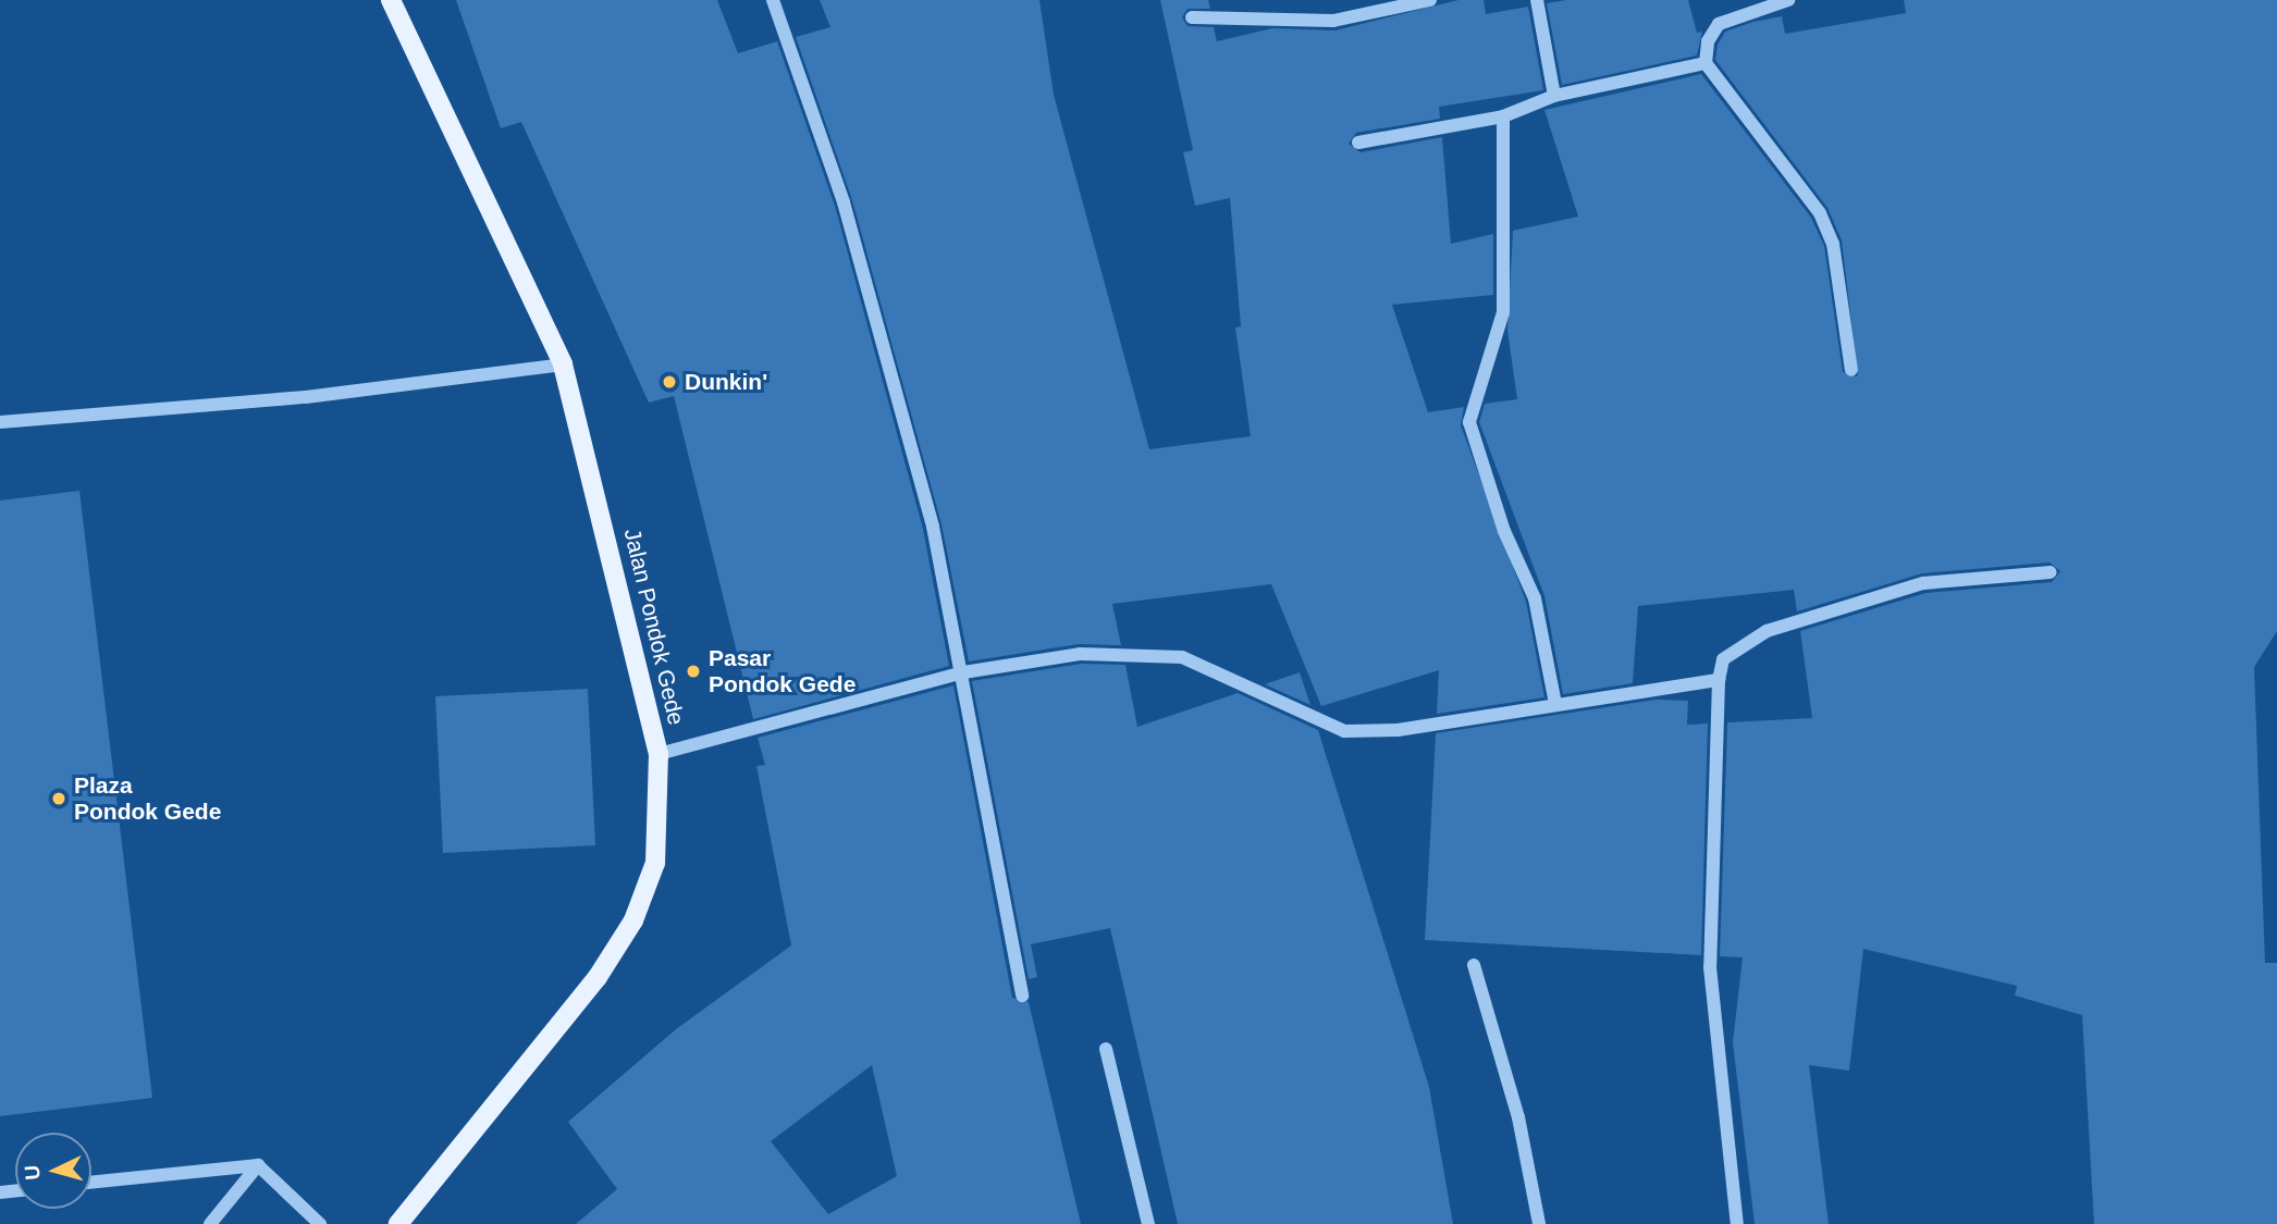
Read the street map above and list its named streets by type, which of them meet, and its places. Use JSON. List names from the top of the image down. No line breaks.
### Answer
{"streets":{"main road":["Jalan Pondok Gede"]},"places":["Dunkin'","Pasar Pondok Gede","Plaza Pondok Gede"],"north":"left"}
